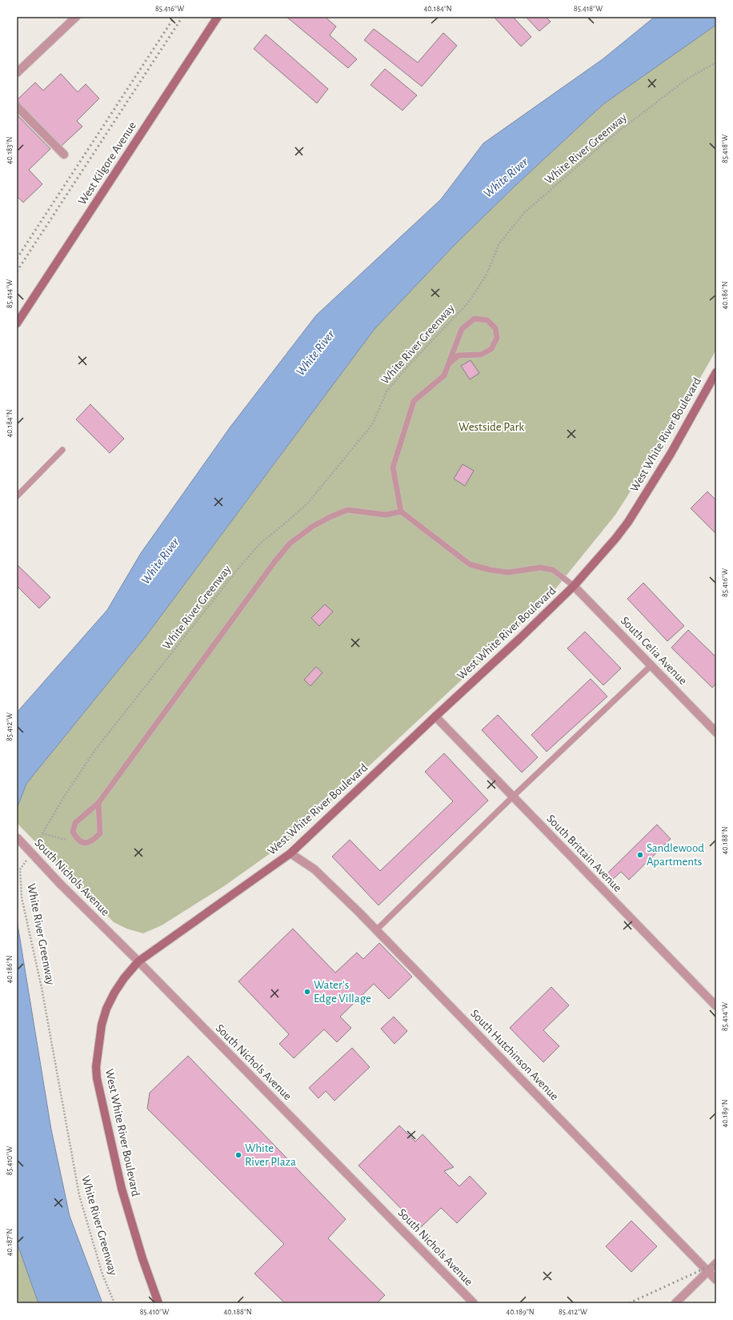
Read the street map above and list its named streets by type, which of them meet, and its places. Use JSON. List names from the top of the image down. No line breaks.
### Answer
{"streets":{"street":["West Kilgore Avenue","West White River Boulevard","South Celia Avenue","South Brittain Avenue","South Nichols Avenue","South Hutchinson Avenue"],"path":["White River Greenway"]},"crossings":[["West White River Boulevard","South Celia Avenue"],["West White River Boulevard","South Brittain Avenue"],["West White River Boulevard","South Nichols Avenue"],["West White River Boulevard","South Hutchinson Avenue"]],"water":["White River"],"parks":["Westside Park"],"places":["Sandlewood Apartments","Water's Edge Village","White River Plaza"],"coordinates":["85.416°W","40.184°N","85.418°W","40.183°N","85.414°W","40.186°N","85.412°W","40.188°N","40.189°N","85.410°W","40.187°N"]}
